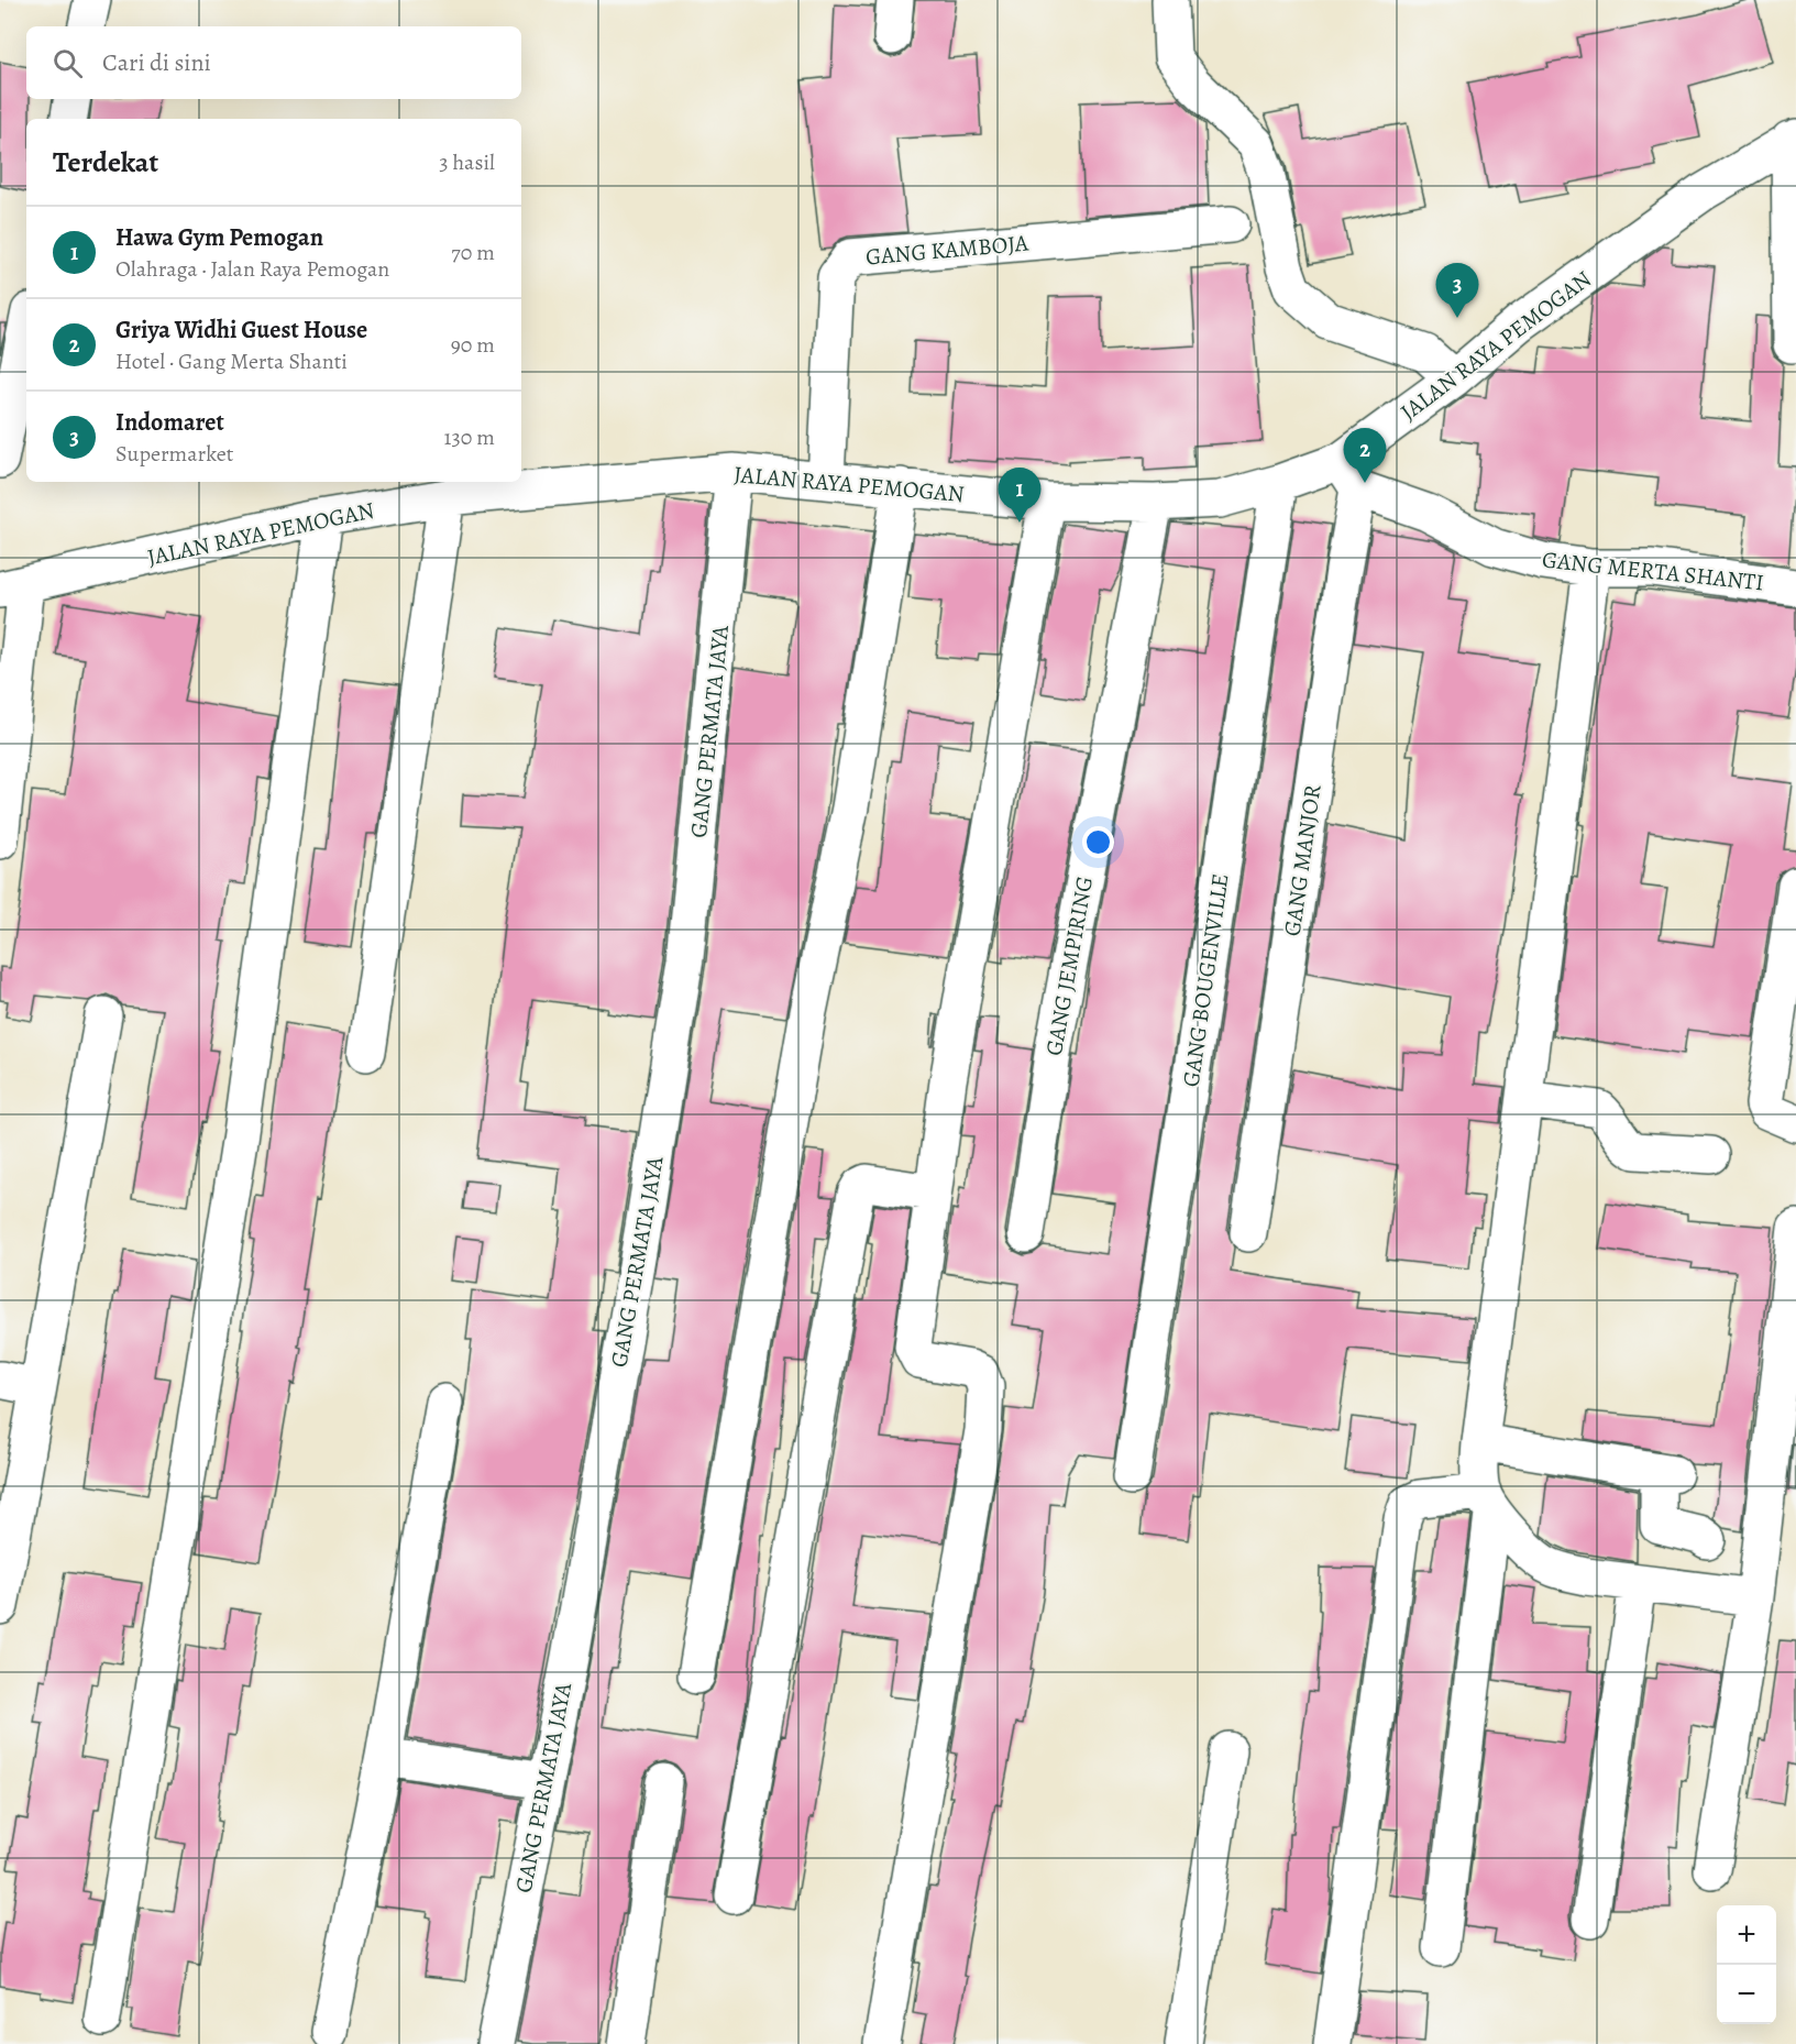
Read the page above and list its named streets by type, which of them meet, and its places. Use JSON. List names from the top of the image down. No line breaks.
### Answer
{"streets":{"street":["GANG KAMBOJA","JALAN RAYA PEMOGAN","GANG MERTA SHANTI","GANG PERMATA JAYA","GANG MANJOR","GANG JEMPIRING","GANG BOUGENVILLE"]},"crossings":[["GANG KAMBOJA","JALAN RAYA PEMOGAN"],["JALAN RAYA PEMOGAN","GANG MERTA SHANTI"],["JALAN RAYA PEMOGAN","GANG PERMATA JAYA"],["JALAN RAYA PEMOGAN","GANG MANJOR"],["JALAN RAYA PEMOGAN","GANG JEMPIRING"],["JALAN RAYA PEMOGAN","GANG BOUGENVILLE"],["GANG MERTA SHANTI","GANG MANJOR"]],"page":{"search":"Cari di sini","heading":["Terdekat","3 hasil"],"list":[{"mark":"1","name":"Hawa Gym Pemogan","note":"Olahraga · Jalan Raya Pemogan","value":"70 m"},{"mark":"2","name":"Griya Widhi Guest House","note":"Hotel · Gang Merta Shanti","value":"90 m"},{"mark":"3","name":"Indomaret","note":"Supermarket","value":"130 m"}],"pins":["3","2","1"],"map_buttons":["+","−"]}}
